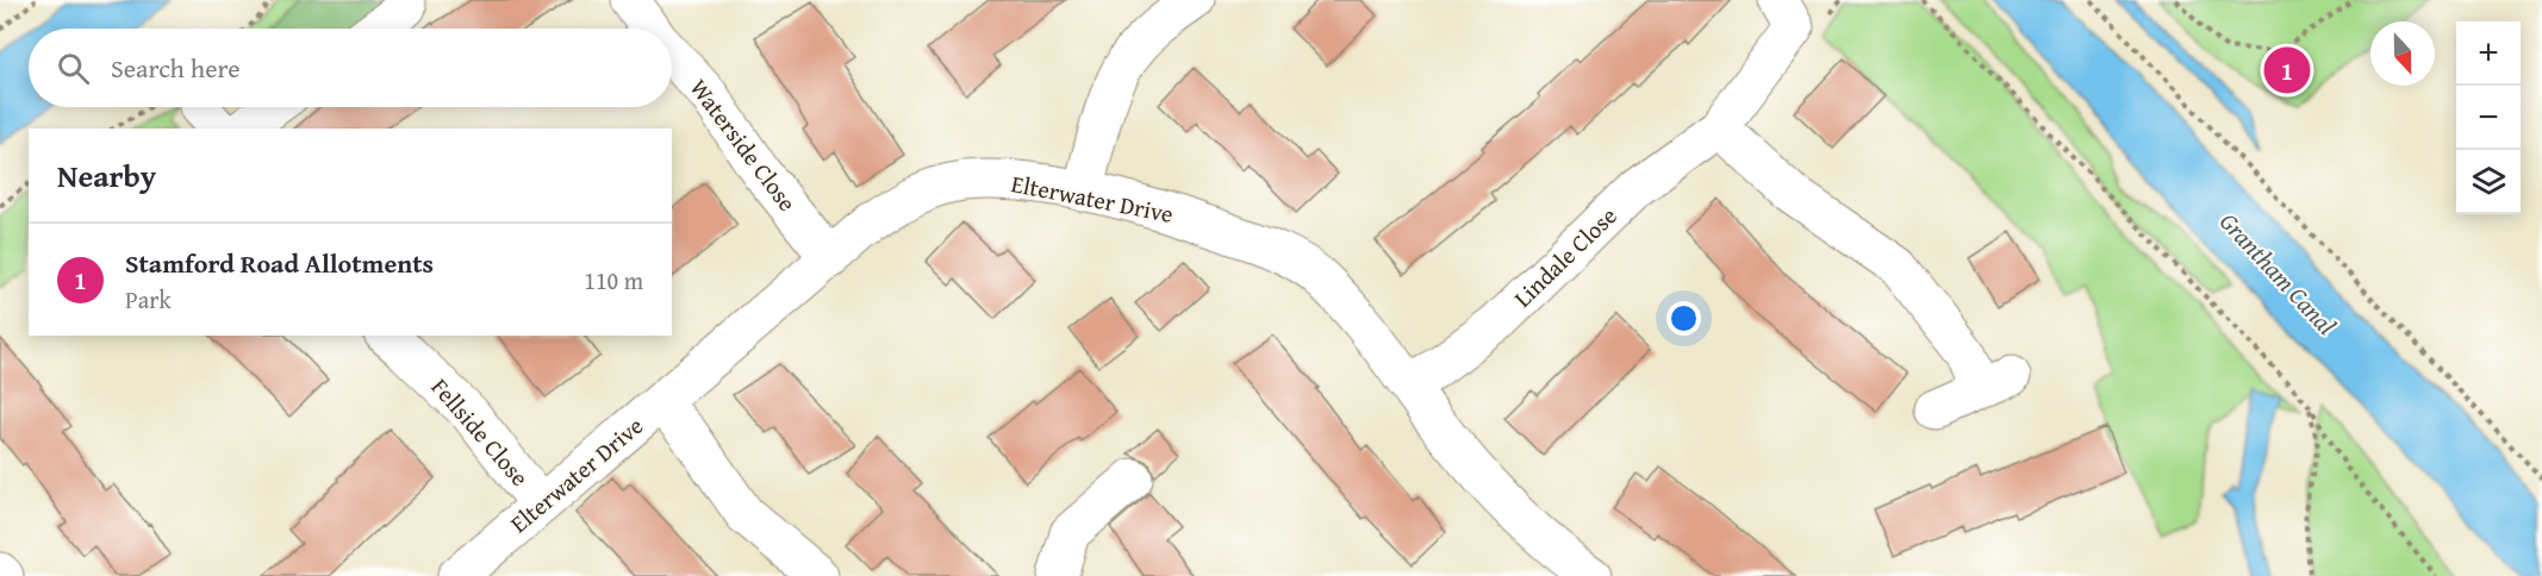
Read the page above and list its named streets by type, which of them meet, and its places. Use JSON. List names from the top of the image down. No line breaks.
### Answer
{"streets":{"street":["Waterside Close","Elterwater Drive","Lindale Close","Fellside Close"]},"crossings":[["Waterside Close","Elterwater Drive"],["Elterwater Drive","Lindale Close"],["Elterwater Drive","Fellside Close"]],"water":["Grantham Canal"],"north":"bottom","page":{"map_buttons":["+","−"],"search":"Search here","pins":"1","heading":"Nearby","list":[{"mark":"1","name":"Stamford Road Allotments","note":"Park","value":"110 m"}]}}
